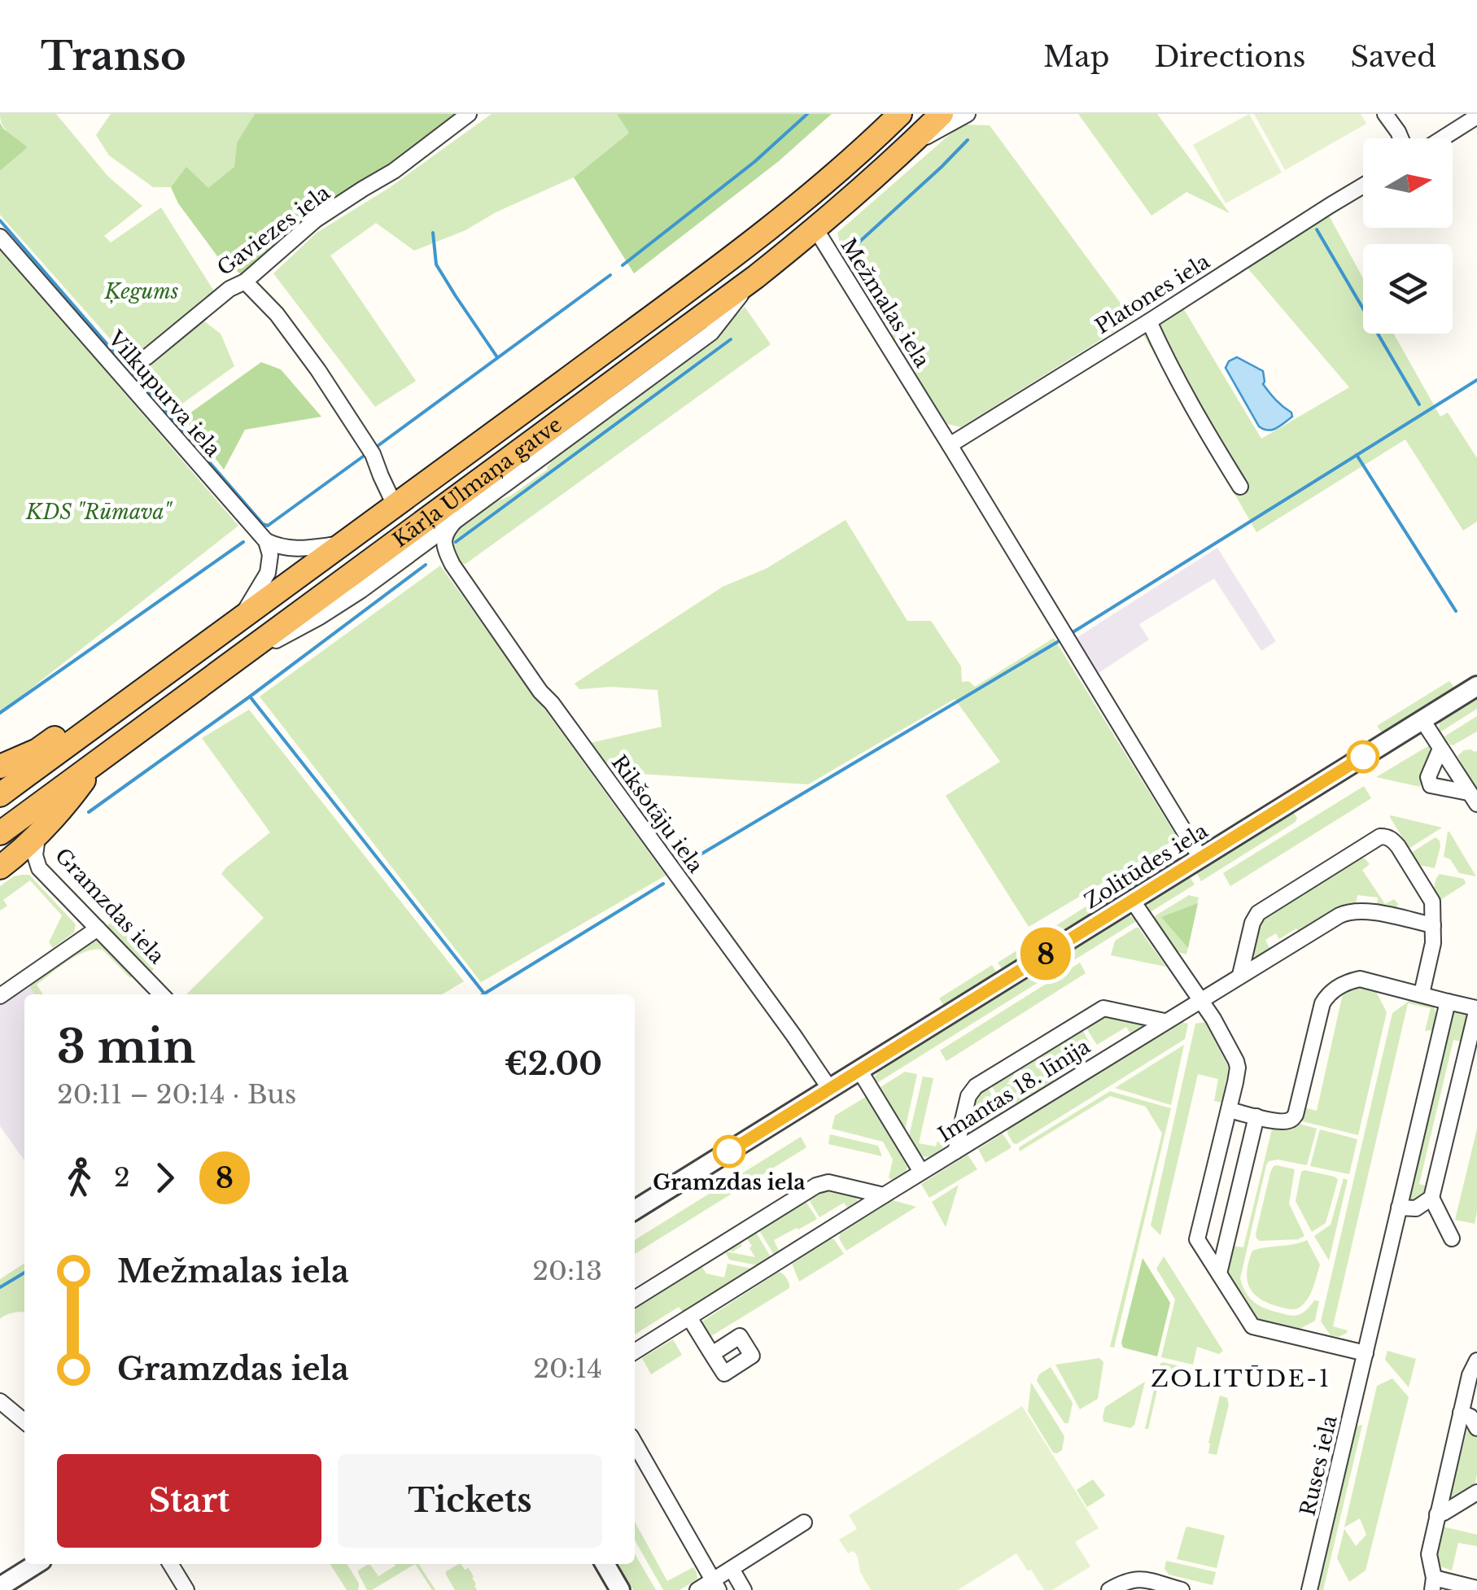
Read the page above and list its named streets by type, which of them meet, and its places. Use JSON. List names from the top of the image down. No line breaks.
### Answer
{"streets":{"highway":["Kārļa Ulmaņa gatve"],"street":["Gaviezes iela","Platones iela","Mežmalas iela","Vilkupurva iela","Rikšotāju iela","Zolitūdes iela","Gramzdas iela","Imantas 18. līnija","Ruses iela"]},"crossings":[["Platones iela","Mežmalas iela"],["Mežmalas iela","Kārļa Ulmaņa gatve"],["Mežmalas iela","Zolitūdes iela"],["Rikšotāju iela","Zolitūdes iela"]],"districts":["ZOLITŪDE-1"],"parks":["Ķegums","KDS \"Rūmava\""],"places":["Gramzdas iela"],"lines":["bus line 8"],"north":"right","page":{"header":"Transo","nav":["Map","Directions","Saved"],"on_map":"8","heading":["3 min","20:11 – 20:14 · Bus","€2.00"],"legs":["2","8"],"list":[{"name":"Mežmalas iela","value":"20:13"},{"name":"Gramzdas iela","value":"20:14"}],"buttons":["Start","Tickets"]}}
